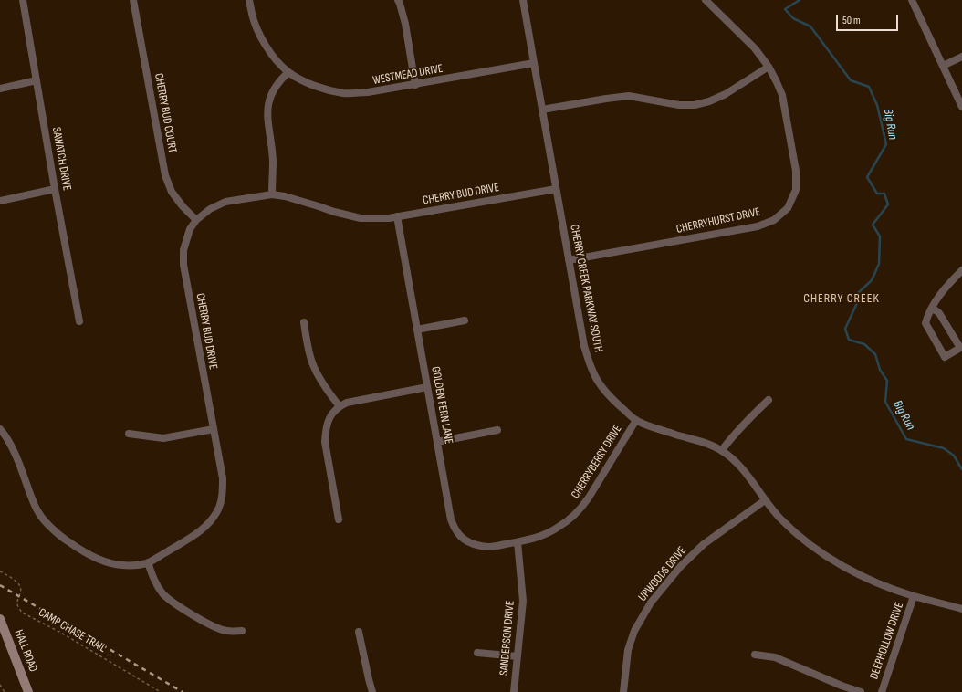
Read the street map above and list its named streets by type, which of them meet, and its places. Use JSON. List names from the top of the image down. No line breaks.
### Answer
{"streets":{"main road":["HALL ROAD"],"street":["WESTMEAD DRIVE","CHERRY BUD COURT","SAWATCH DRIVE","CHERRY BUD DRIVE","CHERRYHURST DRIVE","CHERRY CREEK PARKWAY SOUTH","GOLDEN FERN LANE","CHERRYBERRY DRIVE","UPWOODS DRIVE","SANDERSON DRIVE","DEEPHOLLOW DRIVE"],"path":["CAMP CHASE TRAIL"]},"crossings":[["WESTMEAD DRIVE","CHERRY CREEK PARKWAY SOUTH"],["CHERRY BUD COURT","CHERRY BUD DRIVE"],["CHERRY BUD DRIVE","CHERRY CREEK PARKWAY SOUTH"],["CHERRY BUD DRIVE","GOLDEN FERN LANE"],["CHERRYHURST DRIVE","CHERRY CREEK PARKWAY SOUTH"],["CHERRY CREEK PARKWAY SOUTH","CHERRYBERRY DRIVE"],["CHERRY CREEK PARKWAY SOUTH","UPWOODS DRIVE"],["CHERRY CREEK PARKWAY SOUTH","DEEPHOLLOW DRIVE"],["GOLDEN FERN LANE","CHERRYBERRY DRIVE"],["GOLDEN FERN LANE","SANDERSON DRIVE"],["CHERRYBERRY DRIVE","SANDERSON DRIVE"]],"districts":["CHERRY CREEK"],"water":["Big Run"],"scale_bar":"50 m"}
